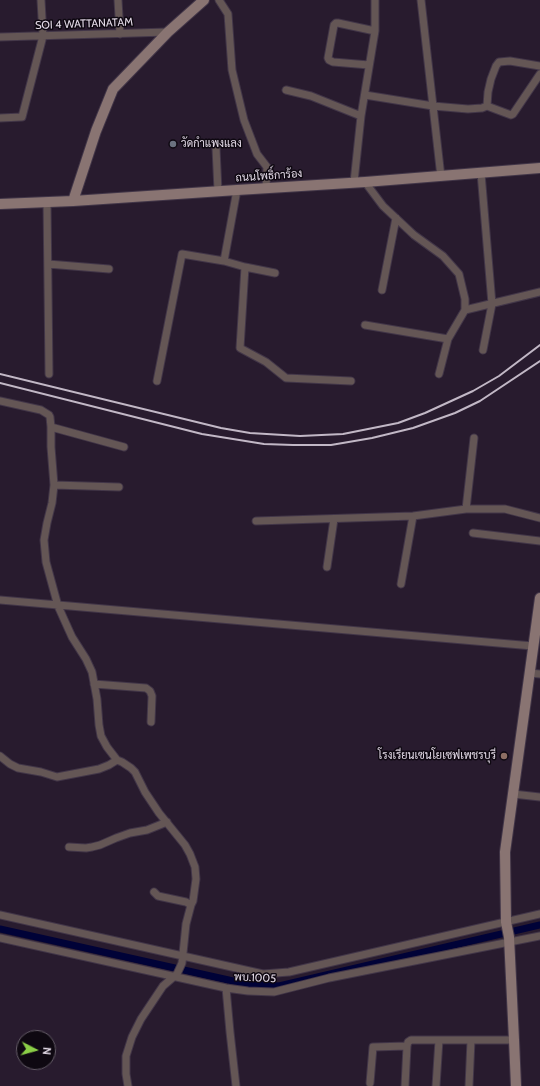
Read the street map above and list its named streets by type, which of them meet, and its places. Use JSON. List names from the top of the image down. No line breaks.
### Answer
{"streets":{"street":["SOI 4 WATTANATAM","ถนนโพธิ์การ้อง","พบ.1005"]},"places":["วัดกำแพงแลง","โรงเรียนเซนโยเซฟเพชรบุรี"],"north":"right"}
